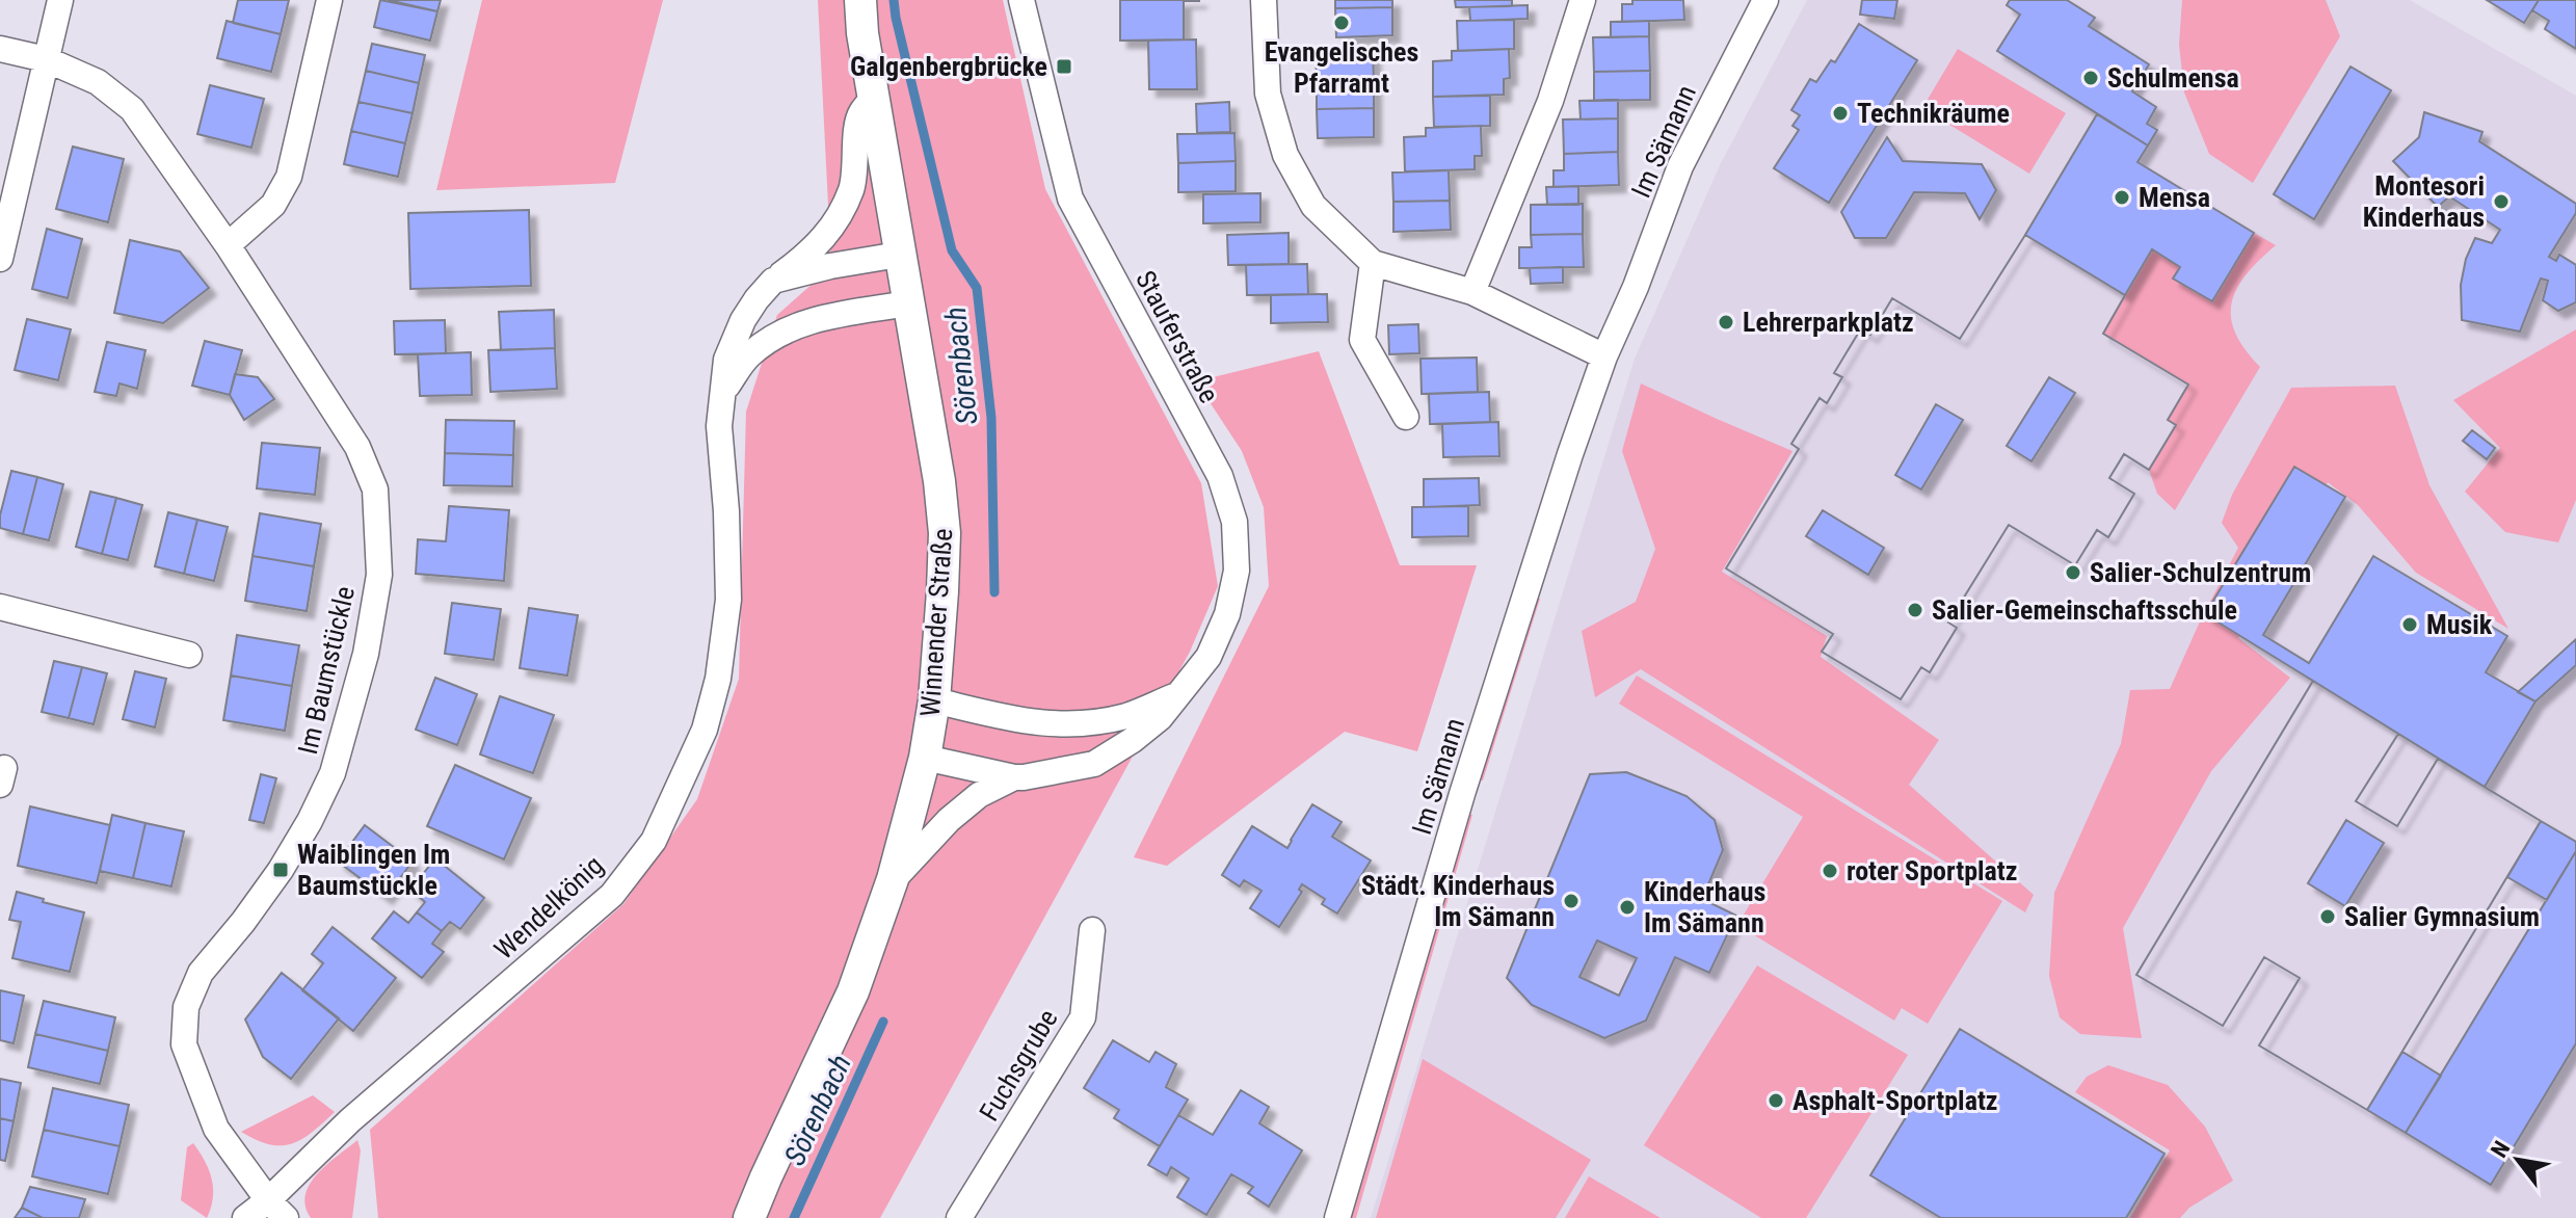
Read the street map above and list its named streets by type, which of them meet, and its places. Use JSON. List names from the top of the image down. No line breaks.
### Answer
{"streets":{"street":["Im Sämann","Stauferstraße","Winnender Straße","Im Baumstückle","Wendelkönig","Fuchsgrube"]},"crossings":[["Stauferstraße","Winnender Straße"],["Winnender Straße","Wendelkönig"],["Im Baumstückle","Wendelkönig"]],"water":["Sörenbach"],"places":{"other":["Evangelisches Pfarramt","Schulmensa","Technikräume","Mensa","Montesori Kinderhaus","Lehrerparkplatz","Salier-Schulzentrum","Salier-Gemeinschaftsschule","Musik","roter Sportplatz","Städt. Kinderhaus Im Sämann","Kinderhaus Im Sämann","Salier Gymnasium","Asphalt-Sportplatz"],"transit":["Galgenbergbrücke","Waiblingen Im Baumstückle"]},"north":"top left"}
